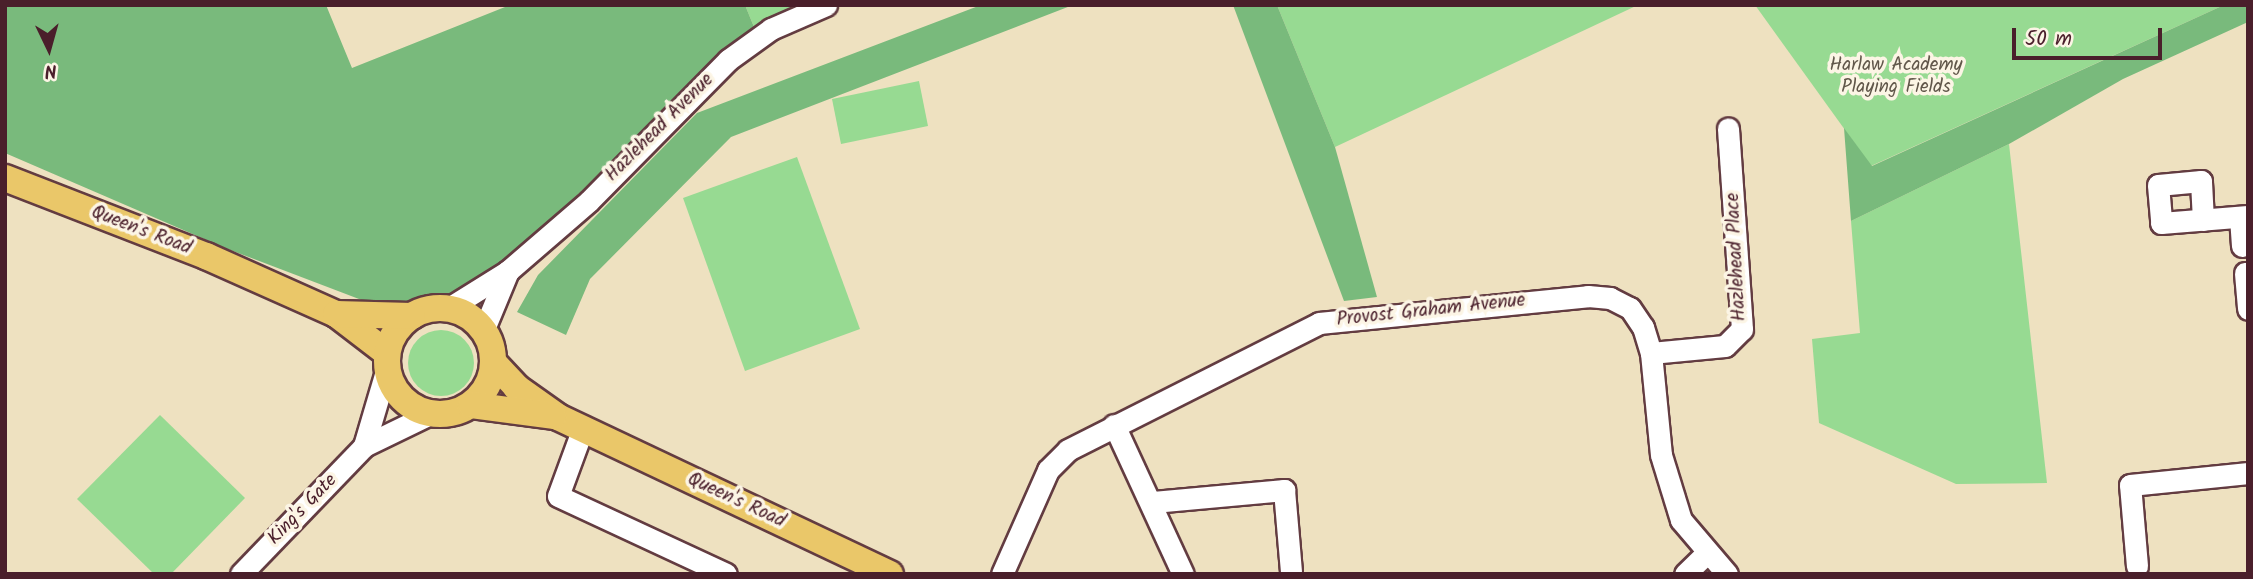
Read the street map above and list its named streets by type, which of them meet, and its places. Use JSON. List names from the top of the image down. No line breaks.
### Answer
{"streets":{"main road":["Queen's Road"],"street":["Hazlehead Avenue","Hazlehead Place","Provost Graham Avenue","King's Gate"]},"crossings":[["Hazlehead Avenue","Queen's Road"],["Hazlehead Avenue","King's Gate"],["Queen's Road","King's Gate"],["Hazlehead Place","Provost Graham Avenue"]],"parks":["Harlaw Academy Playing Fields"],"scale_bar":"50 m","north":"bottom"}
